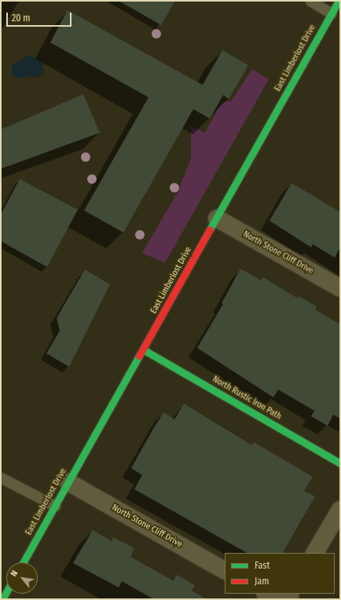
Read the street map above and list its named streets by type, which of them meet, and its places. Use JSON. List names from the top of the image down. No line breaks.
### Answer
{"streets":{"street":["East Limberlost Drive","North Stone Cliff Drive","North Rustic Iron Path"]},"crossings":[["East Limberlost Drive","North Stone Cliff Drive"],["East Limberlost Drive","North Rustic Iron Path"]],"legend":["Fast","Jam"],"scale_bar":"20 m","north":"top left"}
